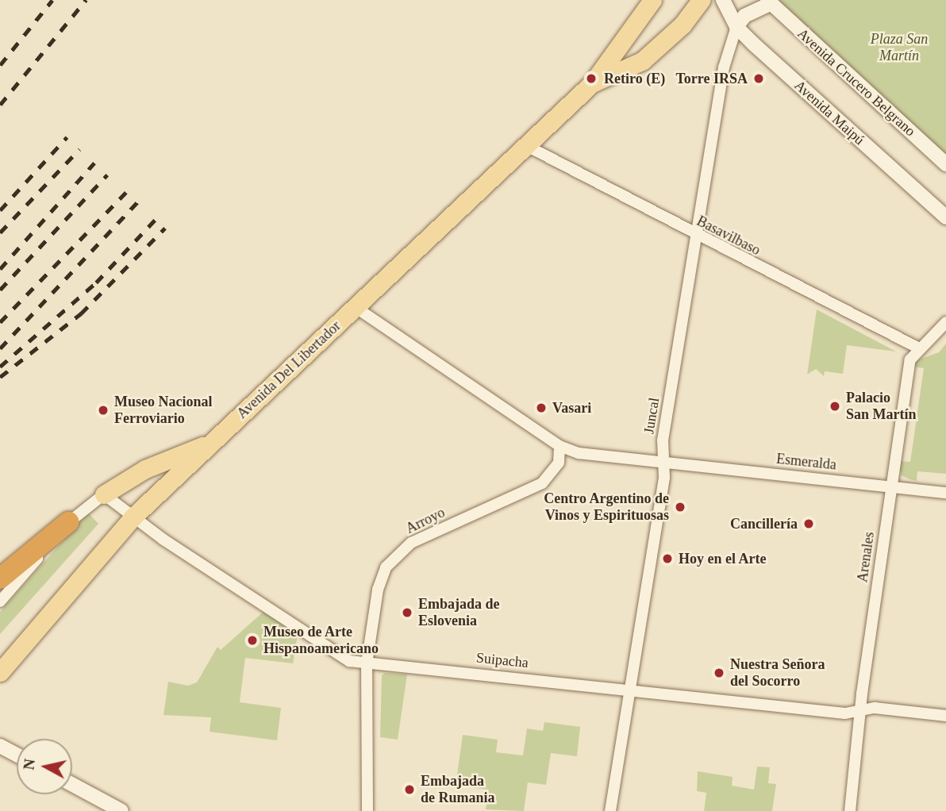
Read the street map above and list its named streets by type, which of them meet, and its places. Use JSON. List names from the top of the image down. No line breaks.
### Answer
{"streets":{"main road":["Avenida Del Libertador"],"street":["Avenida Crucero Belgrano","Avenida Maipú","Basavilbaso","Juncal","Esmeralda","Arroyo","Arenales","Suipacha"]},"crossings":[["Avenida Maipú","Juncal"],["Basavilbaso","Avenida Del Libertador"],["Basavilbaso","Juncal"],["Basavilbaso","Arenales"],["Avenida Del Libertador","Suipacha"],["Juncal","Esmeralda"],["Juncal","Suipacha"],["Esmeralda","Arenales"],["Arroyo","Suipacha"],["Arenales","Suipacha"]],"parks":["Plaza San Martín"],"places":["Retiro (E)","Torre IRSA","Palacio San Martín","Vasari","Museo Nacional Ferroviario","Centro Argentino de Vinos y Espirituosas","Cancillería","Hoy en el Arte","Embajada de Eslovenia","Museo de Arte Hispanoamericano","Nuestra Señora del Socorro","Embajada de Rumania"],"north":"left"}
